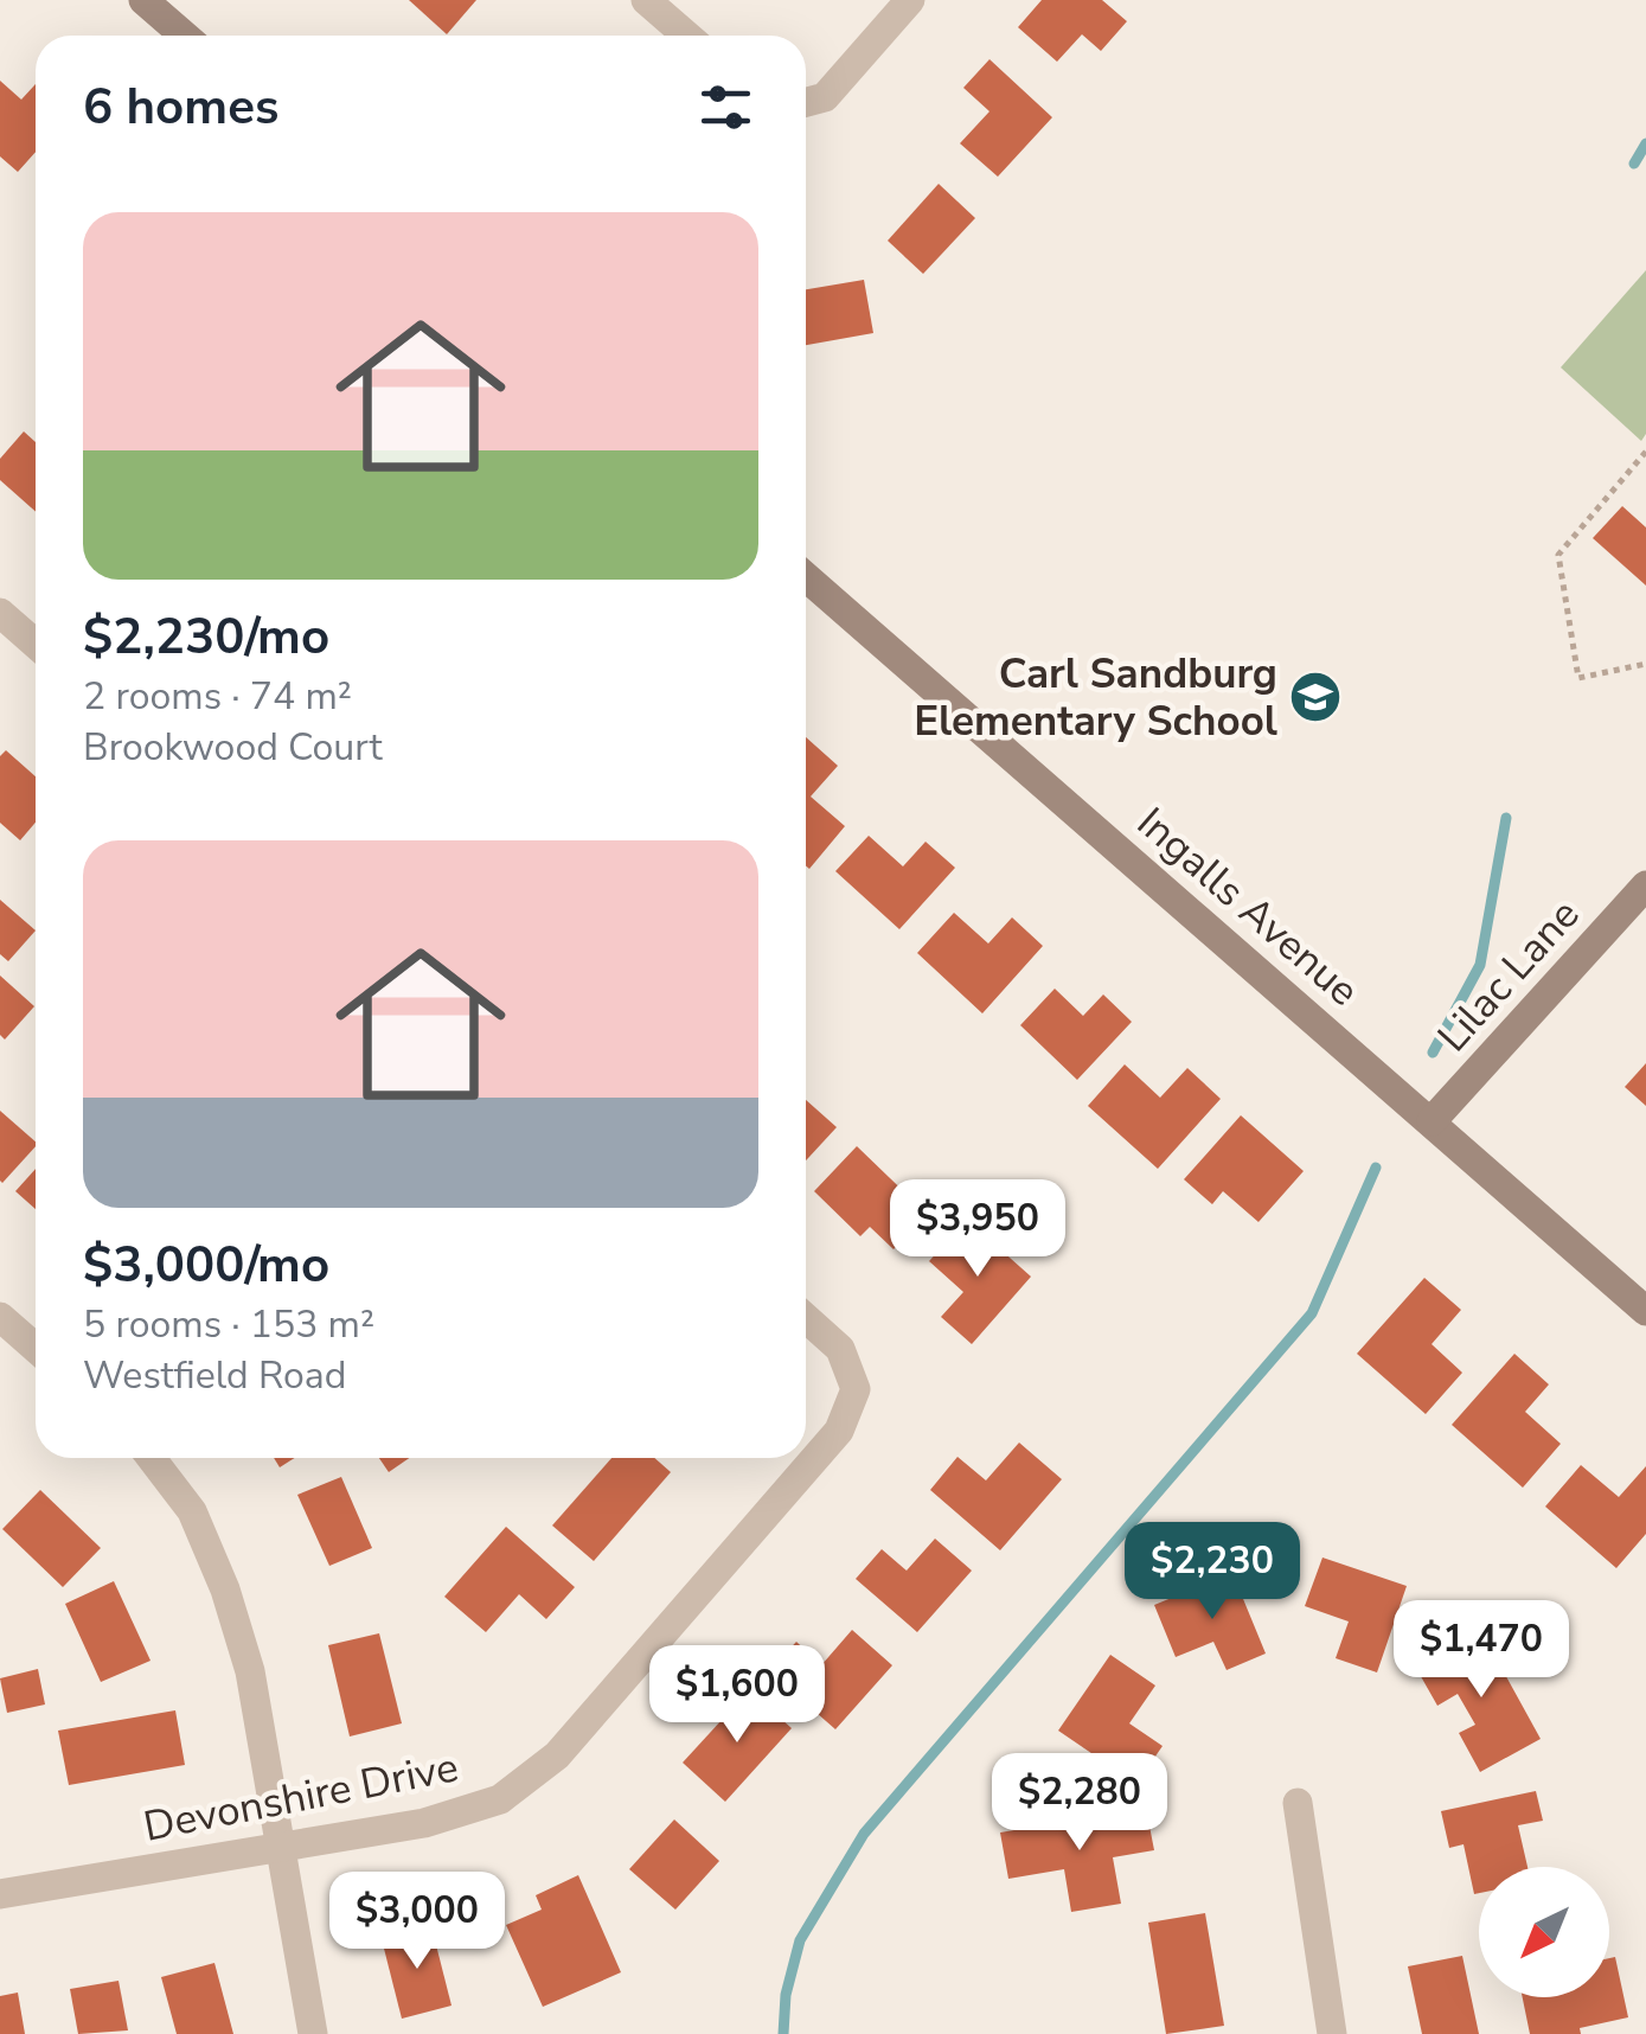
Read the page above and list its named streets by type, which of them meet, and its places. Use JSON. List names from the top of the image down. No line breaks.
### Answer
{"streets":{"street":["Ingalls Avenue","Lilac Lane","Devonshire Drive"]},"crossings":[["Ingalls Avenue","Lilac Lane"]],"places":{"school or university":["Carl Sandburg Elementary School"]},"north":"bottom left","page":{"heading":"6 homes","list":[{"name":"$2,230/mo","note":"2 rooms · 74 m² · Brookwood Court"},{"name":"$3,000/mo","note":"5 rooms · 153 m² · Westfield Road"}],"price":["$3,950","$2,230","$1,470","$1,600","$2,280","$3,000"]}}
